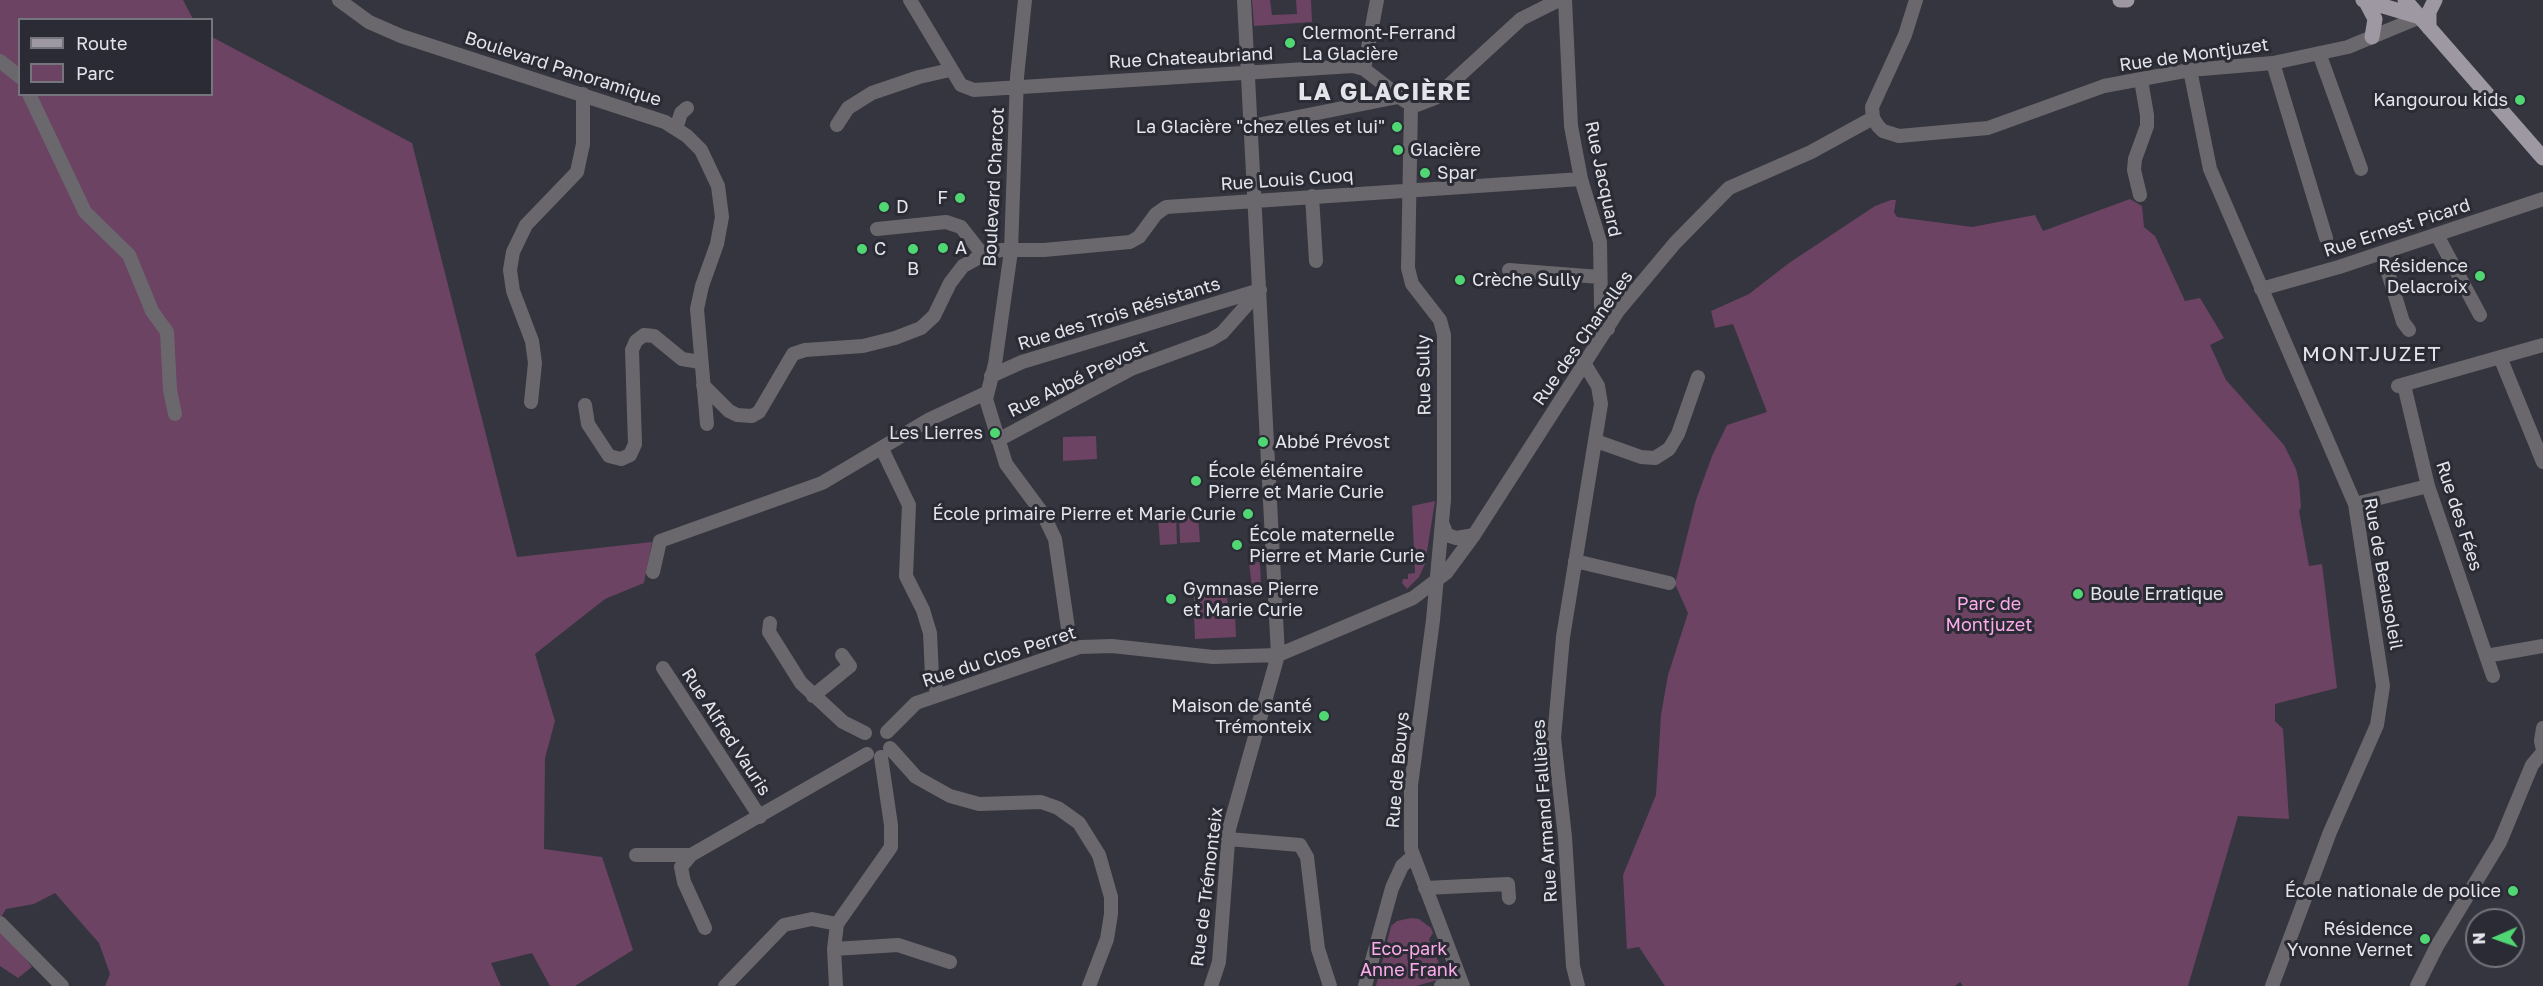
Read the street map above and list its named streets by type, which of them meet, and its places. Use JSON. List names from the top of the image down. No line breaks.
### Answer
{"streets":{"street":["Rue de Montjuzet","Rue Chateaubriand","Boulevard Panoramique","Rue Jacquard","Rue Louis Cuoq","Boulevard Charcot","Rue Ernest Picard","Rue des Trois Résistants","Rue des Chanelles","Rue Sully","Rue Abbé Prevost","Rue des Fées","Rue de Beausoleil","Rue du Clos Perret","Rue Alfred Vauris","Rue de Bouys","Rue Armand Fallières","Rue de Trémonteix"]},"crossings":[["Rue de Montjuzet","Rue des Chanelles"],["Rue de Montjuzet","Rue de Beausoleil"],["Rue Chateaubriand","Boulevard Charcot"],["Rue Jacquard","Rue Louis Cuoq"],["Rue Jacquard","Rue des Chanelles"],["Rue Louis Cuoq","Boulevard Charcot"],["Rue Louis Cuoq","Rue Sully"],["Boulevard Charcot","Rue des Trois Résistants"],["Rue Ernest Picard","Rue de Beausoleil"],["Rue des Trois Résistants","Rue Abbé Prevost"],["Rue des Chanelles","Rue Sully"],["Rue des Chanelles","Rue du Clos Perret"],["Rue des Chanelles","Rue de Bouys"],["Rue des Chanelles","Rue Armand Fallières"],["Rue des Chanelles","Rue de Trémonteix"],["Rue Sully","Rue de Bouys"],["Rue du Clos Perret","Rue de Trémonteix"]],"districts":["LA GLACIÈRE","MONTJUZET"],"parks":["Parc de Montjuzet","Eco-park Anne Frank"],"places":["Clermont-Ferrand La Glacière","Kangourou kids","La Glacière \"chez elles et lui\"","Glacière","Spar","F","D","A","C","B","Résidence Delacroix","Crèche Sully","Les Lierres","Abbé Prévost","École élémentaire Pierre et Marie Curie","École primaire Pierre et Marie Curie","École maternelle Pierre et Marie Curie","Boule Erratique","Gymnase Pierre et Marie Curie","Maison de santé Trémonteix","École nationale de police","Résidence Yvonne Vernet"],"legend":["Route","Parc"],"north":"left"}
